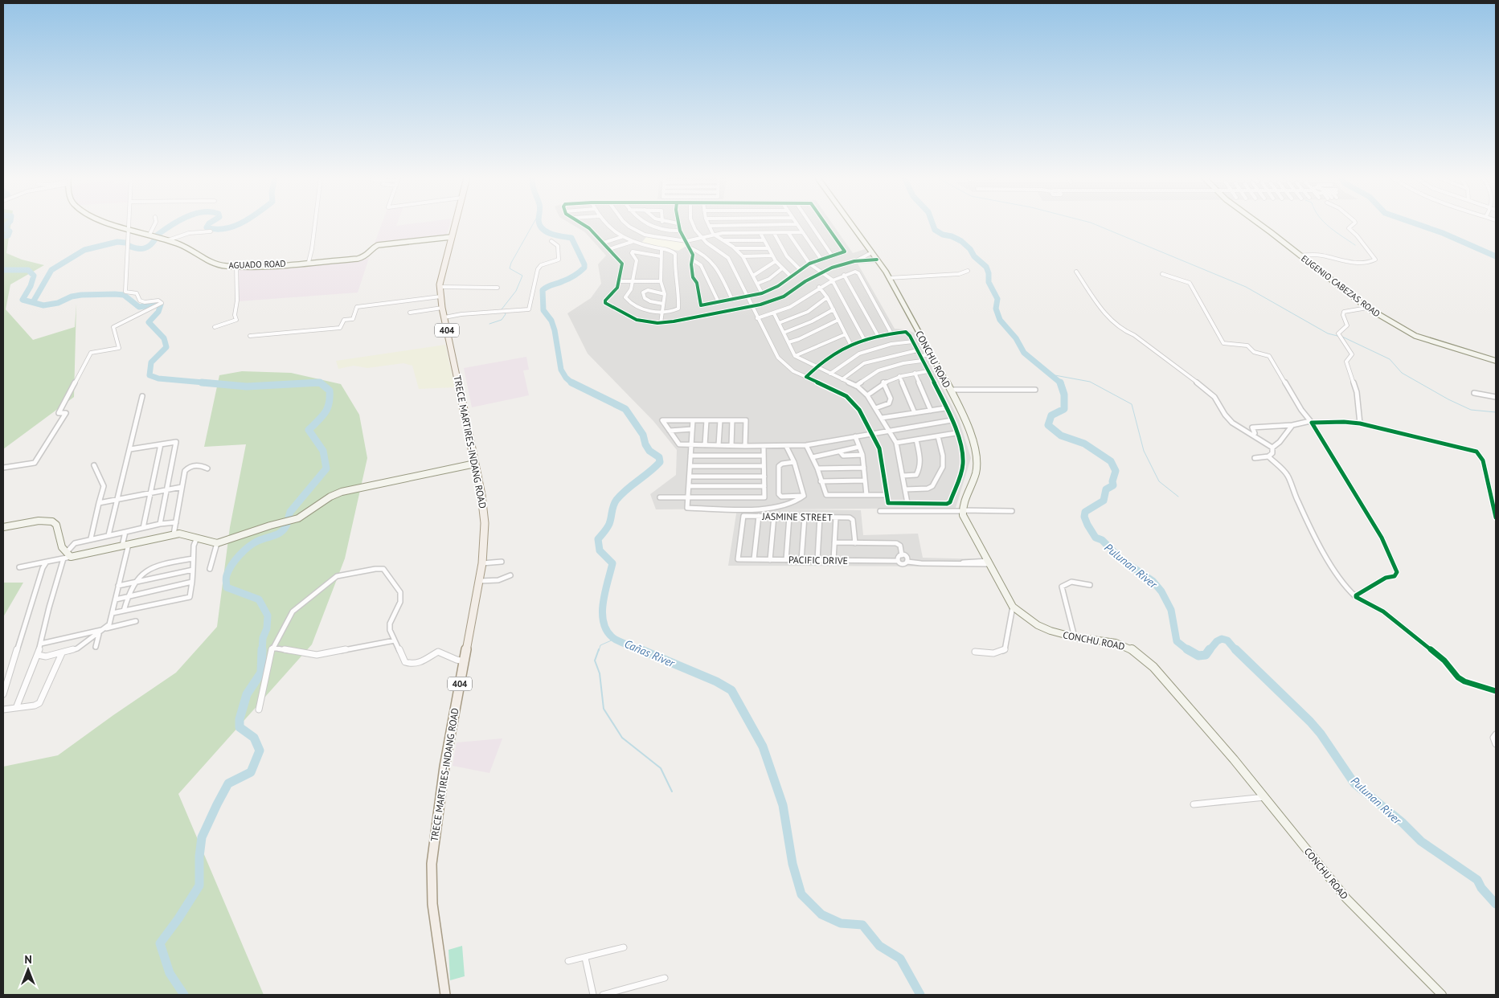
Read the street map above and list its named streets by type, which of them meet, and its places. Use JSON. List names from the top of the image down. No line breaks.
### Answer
{"streets":{"main road":["404","TRECE MARTIRES-INDANG ROAD"],"street":["AGUADO ROAD","EUGENIO CABEZAS ROAD","CONCHU ROAD","JASMINE STREET","PACIFIC DRIVE"]},"crossings":[["AGUADO ROAD","TRECE MARTIRES-INDANG ROAD"],["JASMINE STREET","PACIFIC DRIVE"]],"water":["Pulunan River","Cañas River"],"north":"top"}
